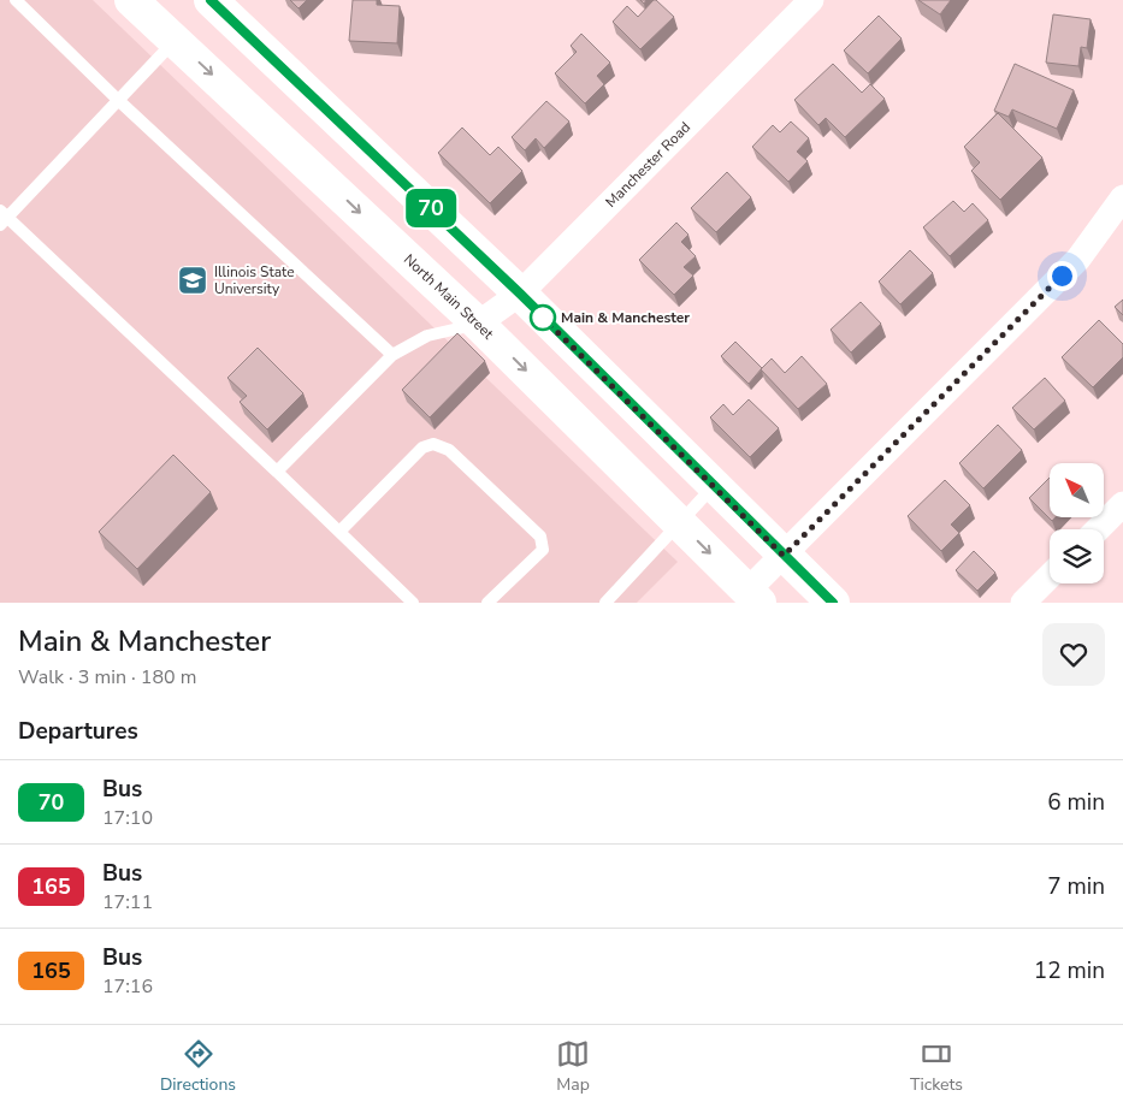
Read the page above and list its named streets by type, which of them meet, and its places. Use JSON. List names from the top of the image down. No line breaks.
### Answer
{"streets":{"main road":["North Main Street"],"street":["Manchester Road"]},"crossings":[["Manchester Road","North Main Street"]],"places":{"school or university":["Illinois State University"],"other":["Main & Manchester"]},"lines":["bus line 70"],"north":"top left","page":{"on_map":"70","heading":[["Main & Manchester","Walk · 3 min · 180 m"],"Departures"],"list":[{"mark":"70","name":"Bus","note":"17:10","value":"6 min"},{"mark":"165","name":"Bus","note":"17:11","value":"7 min"},{"mark":"165","name":"Bus","note":"17:16","value":"12 min"}],"tabs":["Directions","Map","Tickets"]}}
